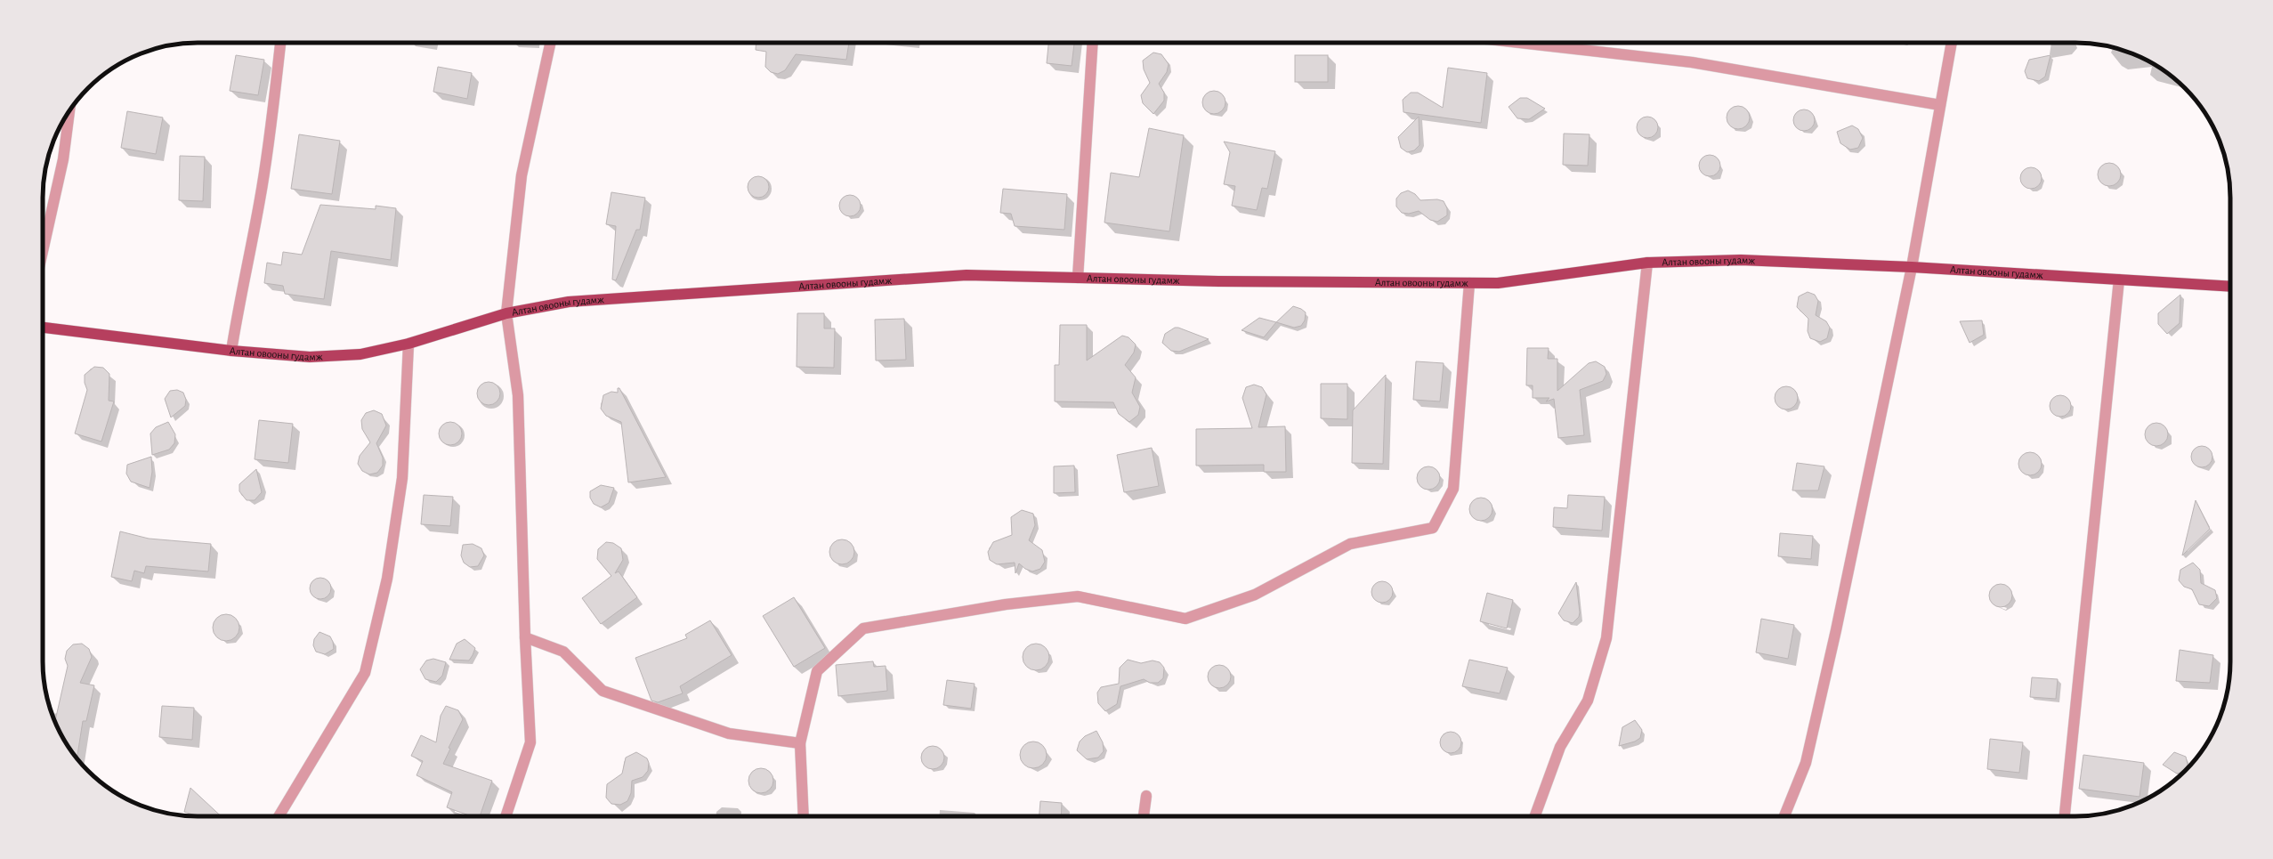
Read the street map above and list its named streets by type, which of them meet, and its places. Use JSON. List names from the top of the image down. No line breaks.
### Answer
{"streets":{"main road":["Алтан овооны гудамж"]}}
